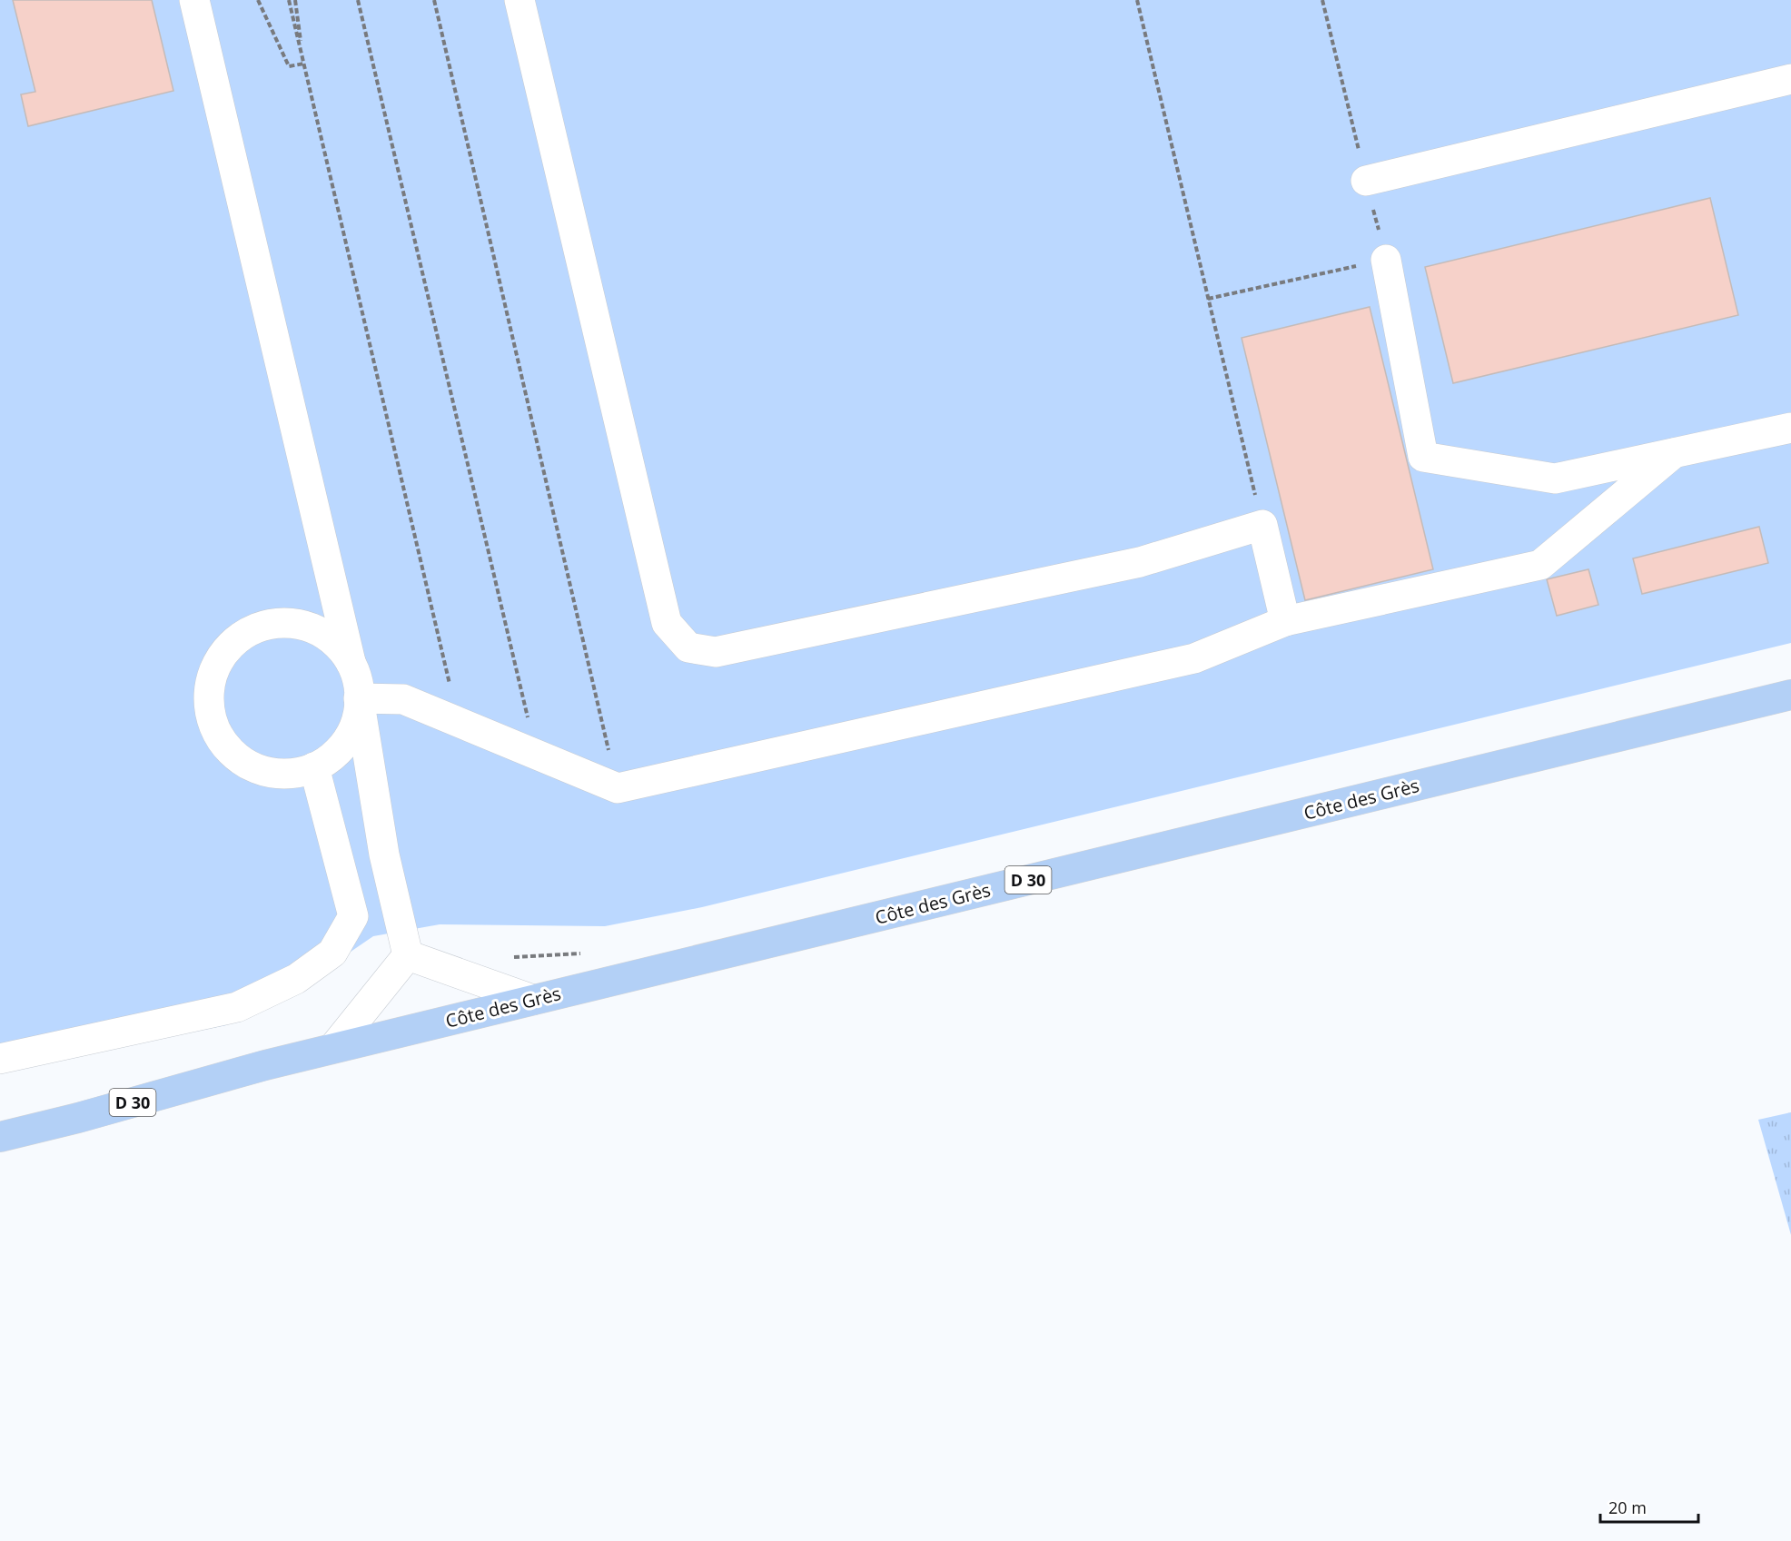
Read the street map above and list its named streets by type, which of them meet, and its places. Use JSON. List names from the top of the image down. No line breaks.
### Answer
{"streets":{"main road":["Côte des Grès","D 30"]},"scale_bar":"20 m"}
